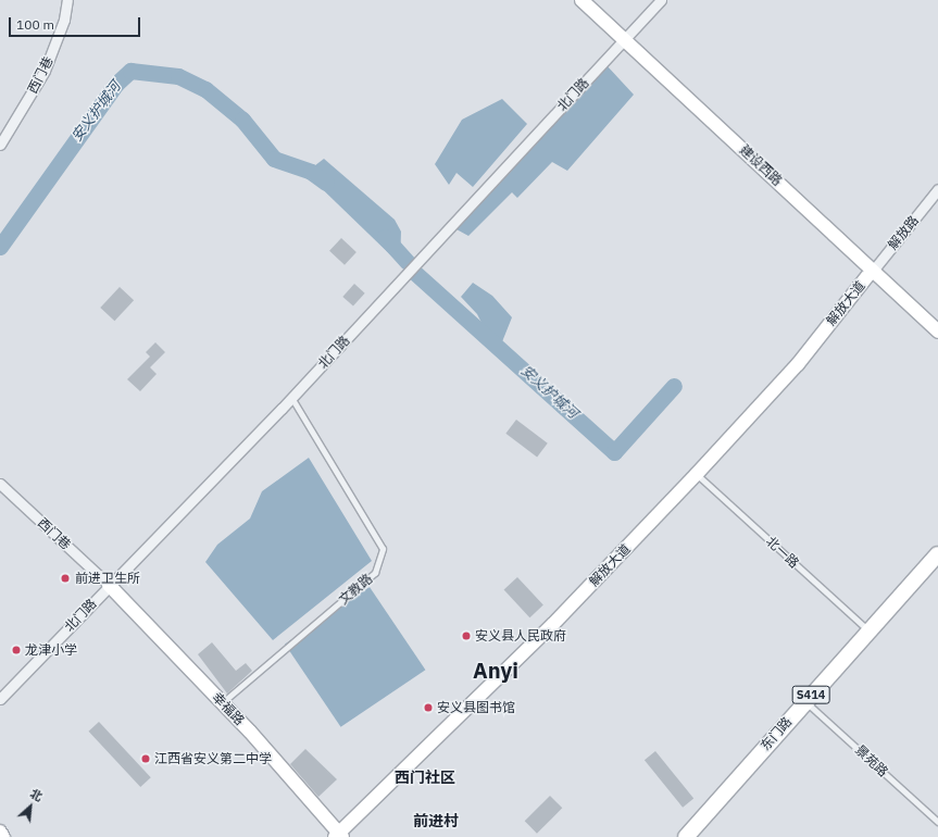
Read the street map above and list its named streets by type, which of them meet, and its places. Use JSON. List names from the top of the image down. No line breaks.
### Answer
{"streets":{"main road":["S414","东门路"],"street":["西门巷","北门路","建设西路","解放路","解放大道","幸福路"],"lane":["北一路","文教路","景苑路"]},"crossings":[["西门巷","北门路"],["西门巷","幸福路"],["北门路","建设西路"],["北门路","文教路"],["北门路","幸福路"],["建设西路","解放路"],["建设西路","解放大道"],["解放路","解放大道"],["解放大道","北一路"],["解放大道","幸福路"],["北一路","东门路"],["文教路","幸福路"],["东门路","景苑路"]],"districts":["Anyi","西门社区","前进村"],"water":["安义护城河"],"places":["前进卫生所","安义县人民政府","龙津小学","安义县图书馆","江西省安义第二中学"],"scale_bar":"100 m","north":"top right"}
